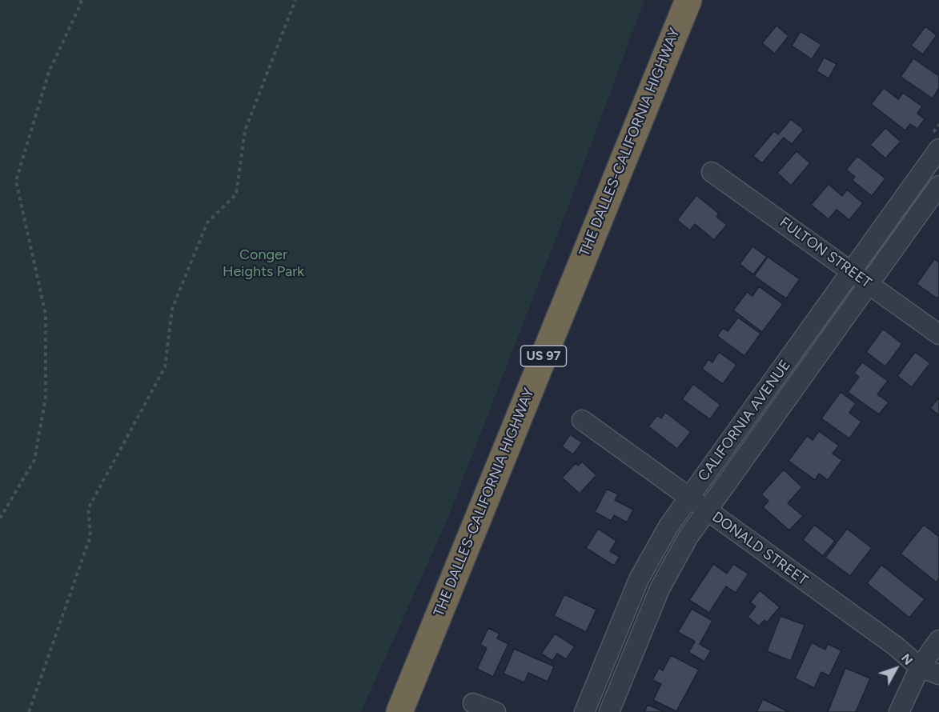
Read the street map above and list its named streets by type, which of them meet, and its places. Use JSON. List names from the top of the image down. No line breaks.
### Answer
{"streets":{"highway":["THE DALLES-CALIFORNIA HIGHWAY","US 97"],"street":["FULTON STREET","CALIFORNIA AVENUE","DONALD STREET"]},"crossings":[["FULTON STREET","CALIFORNIA AVENUE"],["CALIFORNIA AVENUE","DONALD STREET"]],"parks":["Conger Heights Park"],"north":"top right"}
